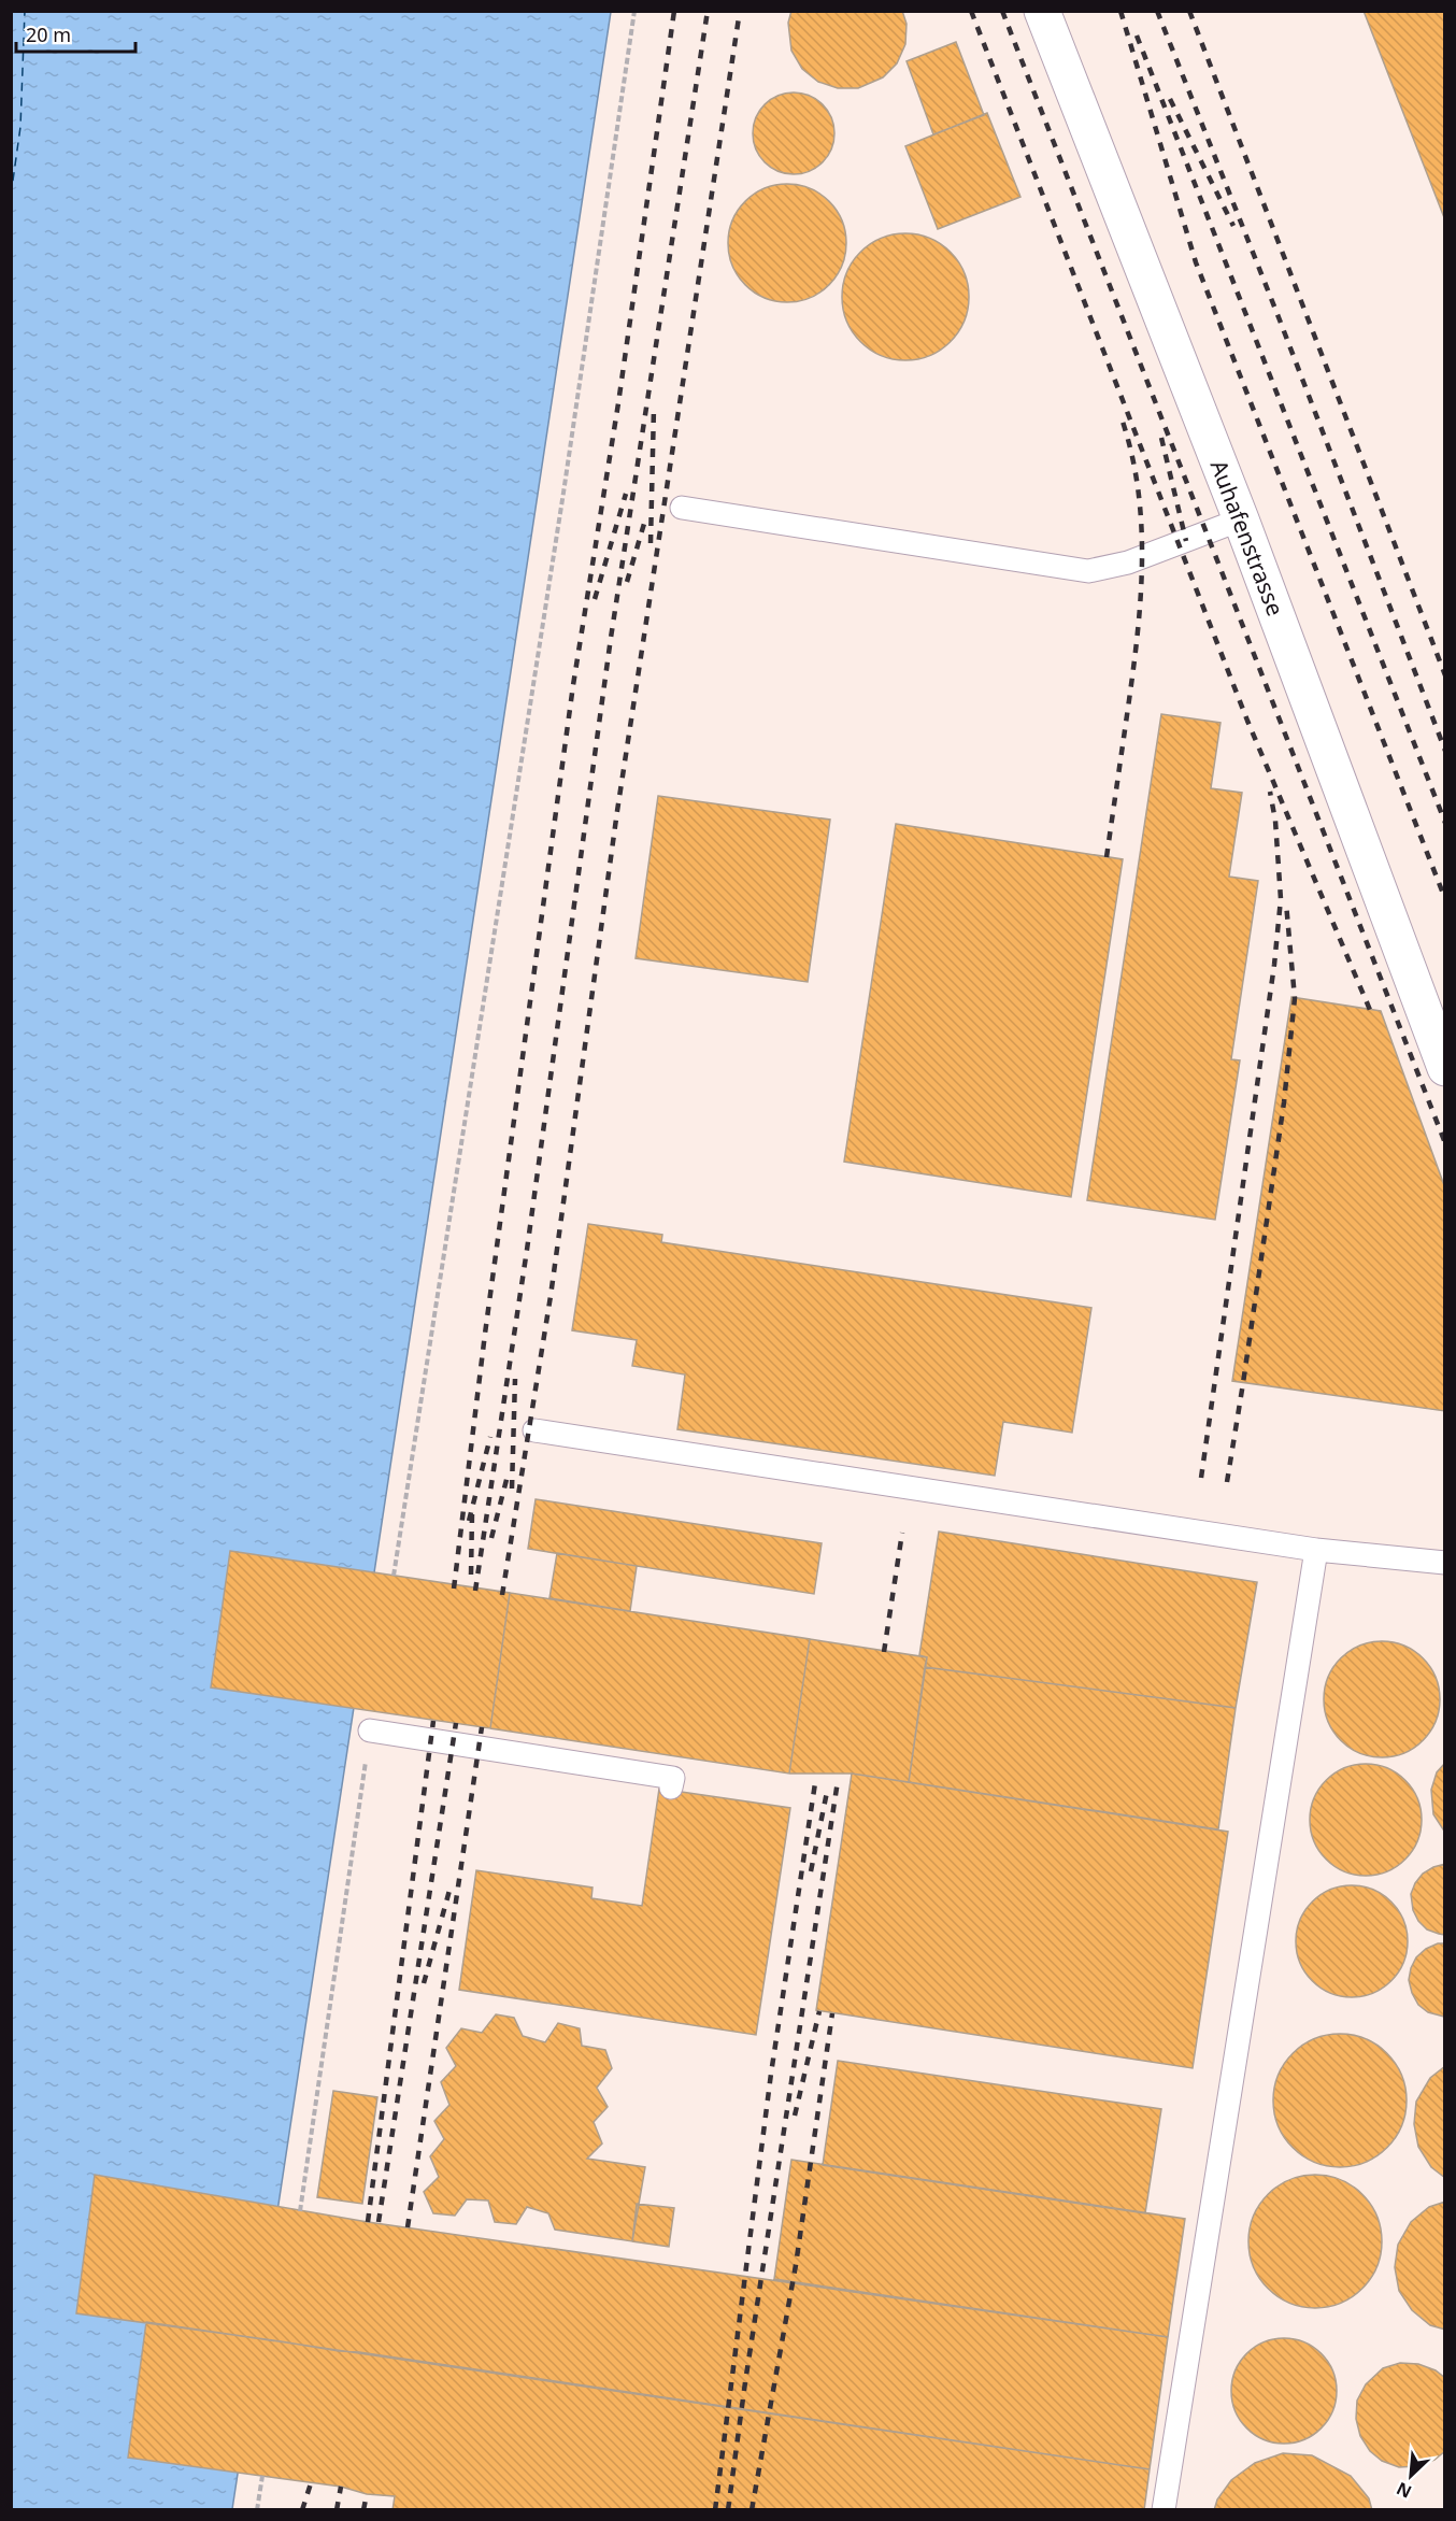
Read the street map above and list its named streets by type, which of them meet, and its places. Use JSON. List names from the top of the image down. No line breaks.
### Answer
{"streets":{"street":["Auhafenstrasse"]},"scale_bar":"20 m","north":"bottom left"}
